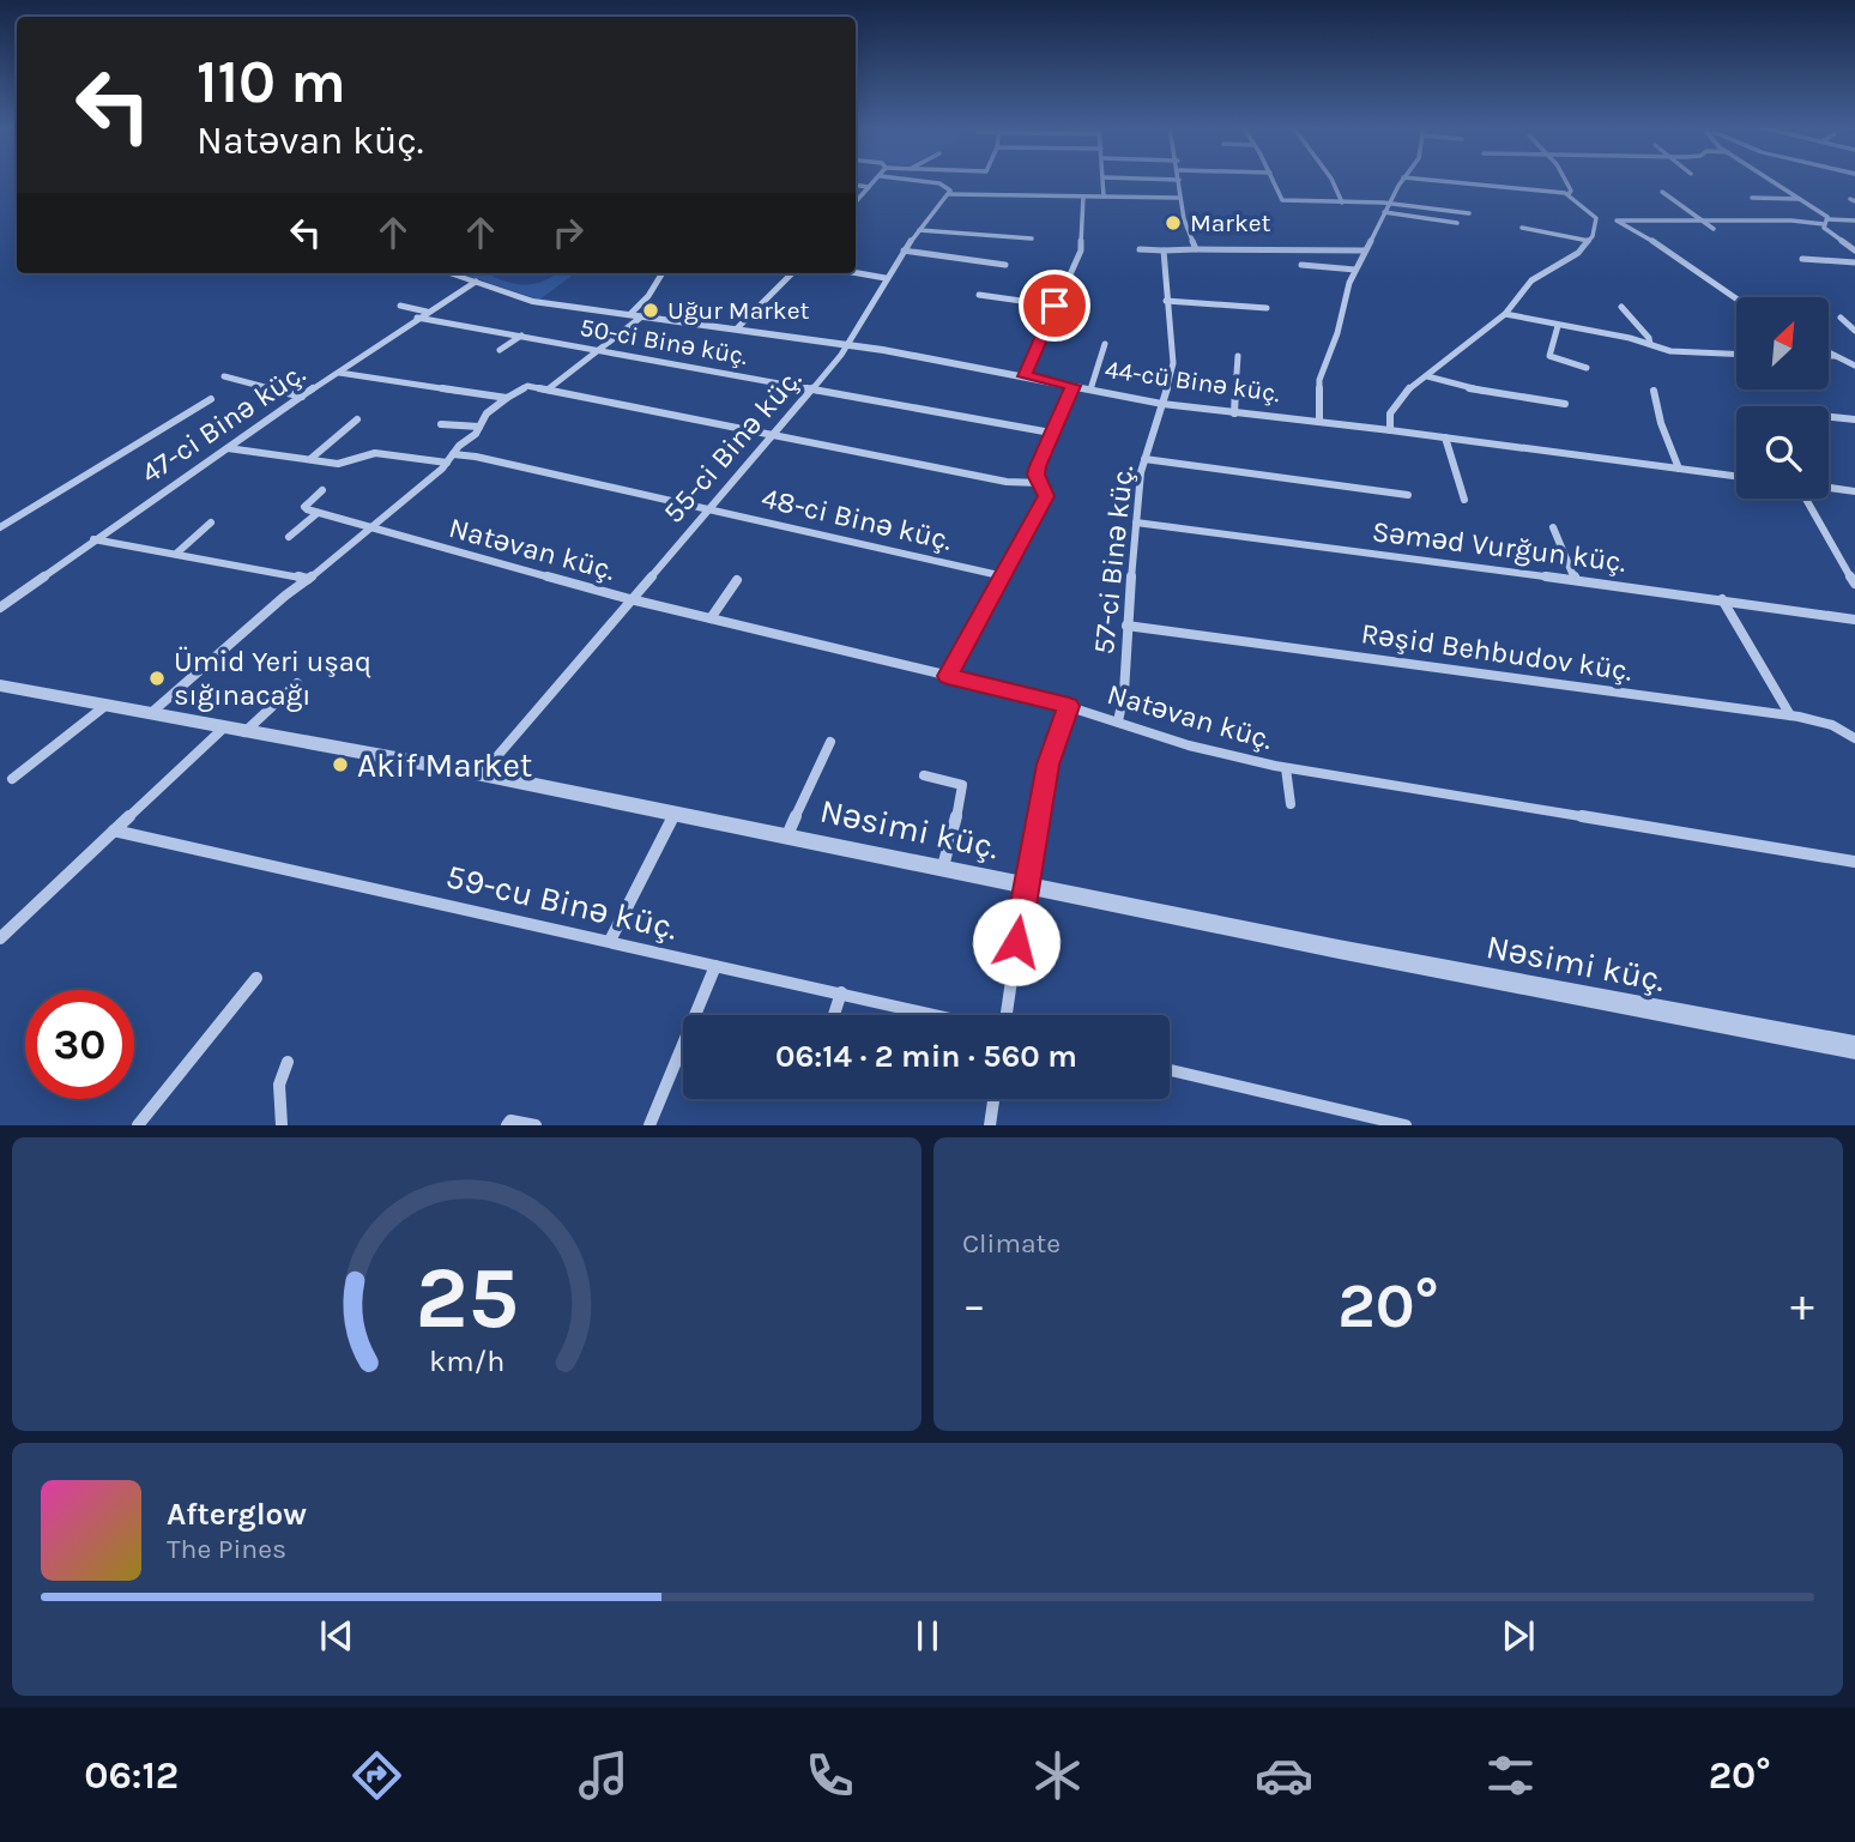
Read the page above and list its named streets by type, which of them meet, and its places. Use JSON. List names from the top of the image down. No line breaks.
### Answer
{"streets":{"street":["50-ci Binə küç.","44-cü Binə küç.","47-ci Binə küç.","55-ci Binə küç.","48-ci Binə küç.","Səməd Vurğun küç.","Natəvan küç.","57-ci Binə küç.","Rəşid Behbudov küç.","Nəsimi küç.","59-cu Binə küç."]},"crossings":[["50-ci Binə küç.","47-ci Binə küç."],["50-ci Binə küç.","55-ci Binə küç."],["44-cü Binə küç.","47-ci Binə küç."],["44-cü Binə küç.","55-ci Binə küç."],["44-cü Binə küç.","57-ci Binə küç."],["47-ci Binə küç.","48-ci Binə küç."],["55-ci Binə küç.","48-ci Binə küç."],["55-ci Binə küç.","Natəvan küç."],["55-ci Binə küç.","Nəsimi küç."],["Səməd Vurğun küç.","57-ci Binə küç."],["Natəvan küç.","57-ci Binə küç."],["57-ci Binə küç.","Rəşid Behbudov küç."]],"places":["Market","Uğur Market","Ümid Yeri uşaq sığınacağı","Akif Market"],"north":"top right","page":{"turn":["110 m","Natəvan küç."],"limit":"30","trip":"06:14 · 2 min · 560 m","tile":"Climate","heat":["−","20°","+"],"song":["Afterglow","The Pines"],"tabs":["06:12","20°"],"gauge":["25","km/h"]}}
